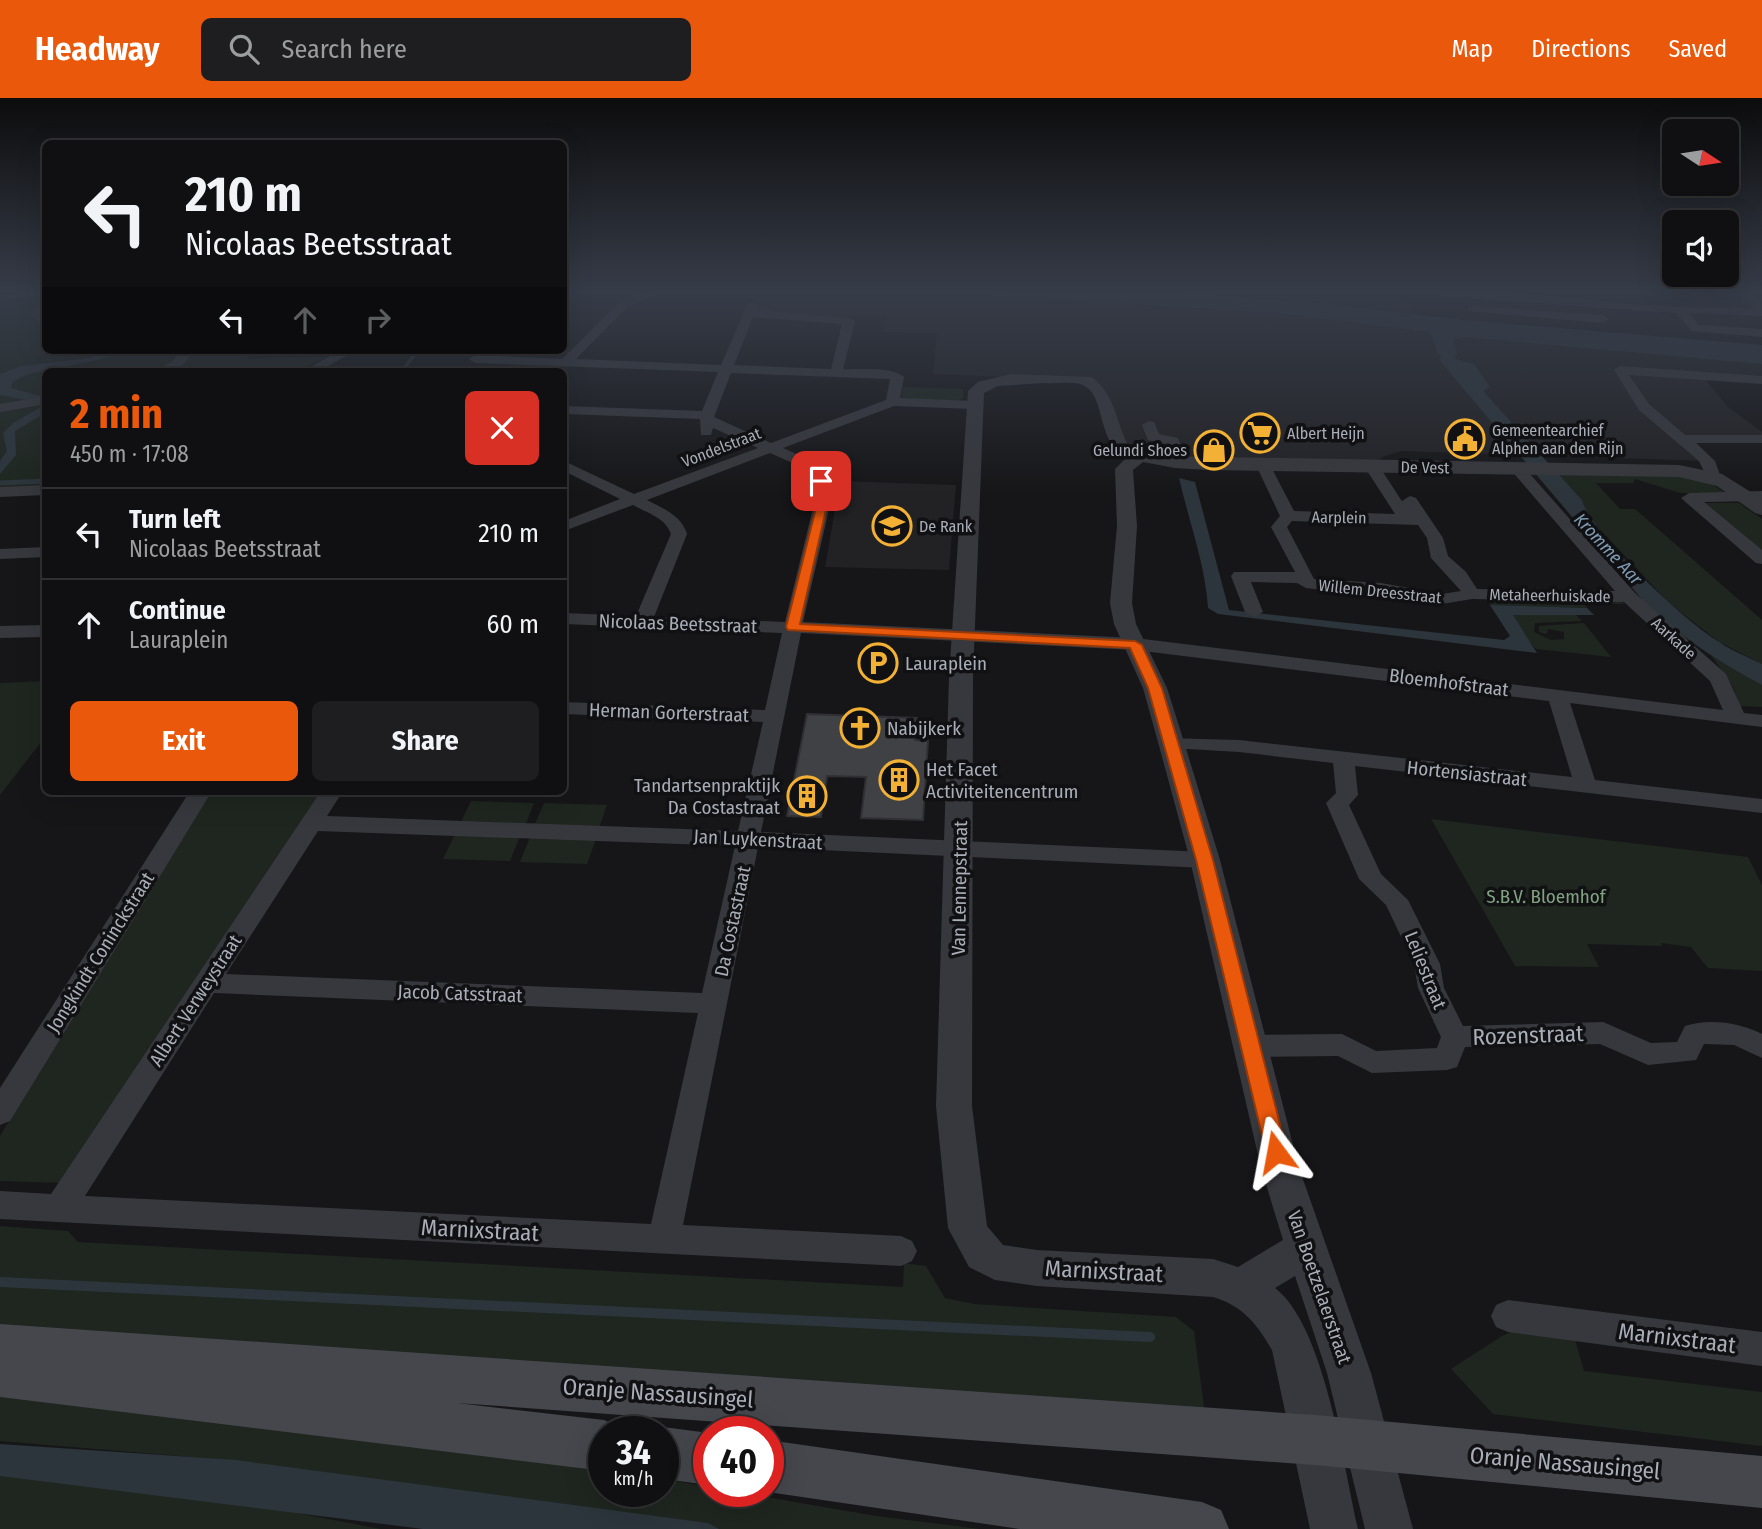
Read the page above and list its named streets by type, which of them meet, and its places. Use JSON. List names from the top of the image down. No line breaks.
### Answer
{"streets":{"main road":["Oranje Nassausingel"],"street":["Vondelstraat","De Vest","Aarplein","Willem Dreesstraat","Metaheerhuiskade","Nicolaas Beetsstraat","Aarkade","Bloemhofstraat","Herman Gorterstraat","Hortensiastraat","Jan Luykenstraat","Van Lennepstraat","Da Costastraat","Jongkindt Coninckstraat","Leliestraat","Jacob Catsstraat","Albert Verweystraat","Rozenstraat","Marnixstraat","Van Boetzelaerstraat"]},"crossings":[["Vondelstraat","Da Costastraat"],["De Vest","Aarplein"],["De Vest","Aarkade"],["De Vest","Van Boetzelaerstraat"],["Aarplein","Willem Dreesstraat"],["Willem Dreesstraat","Metaheerhuiskade"],["Metaheerhuiskade","Aarkade"],["Nicolaas Beetsstraat","Da Costastraat"],["Aarkade","Bloemhofstraat"],["Bloemhofstraat","Van Boetzelaerstraat"],["Herman Gorterstraat","Da Costastraat"],["Hortensiastraat","Leliestraat"],["Hortensiastraat","Van Boetzelaerstraat"],["Jan Luykenstraat","Van Lennepstraat"],["Jan Luykenstraat","Da Costastraat"],["Jan Luykenstraat","Albert Verweystraat"],["Jan Luykenstraat","Van Boetzelaerstraat"],["Van Lennepstraat","Marnixstraat"],["Da Costastraat","Jacob Catsstraat"],["Da Costastraat","Marnixstraat"],["Leliestraat","Rozenstraat"],["Jacob Catsstraat","Albert Verweystraat"],["Albert Verweystraat","Marnixstraat"],["Rozenstraat","Van Boetzelaerstraat"],["Marnixstraat","Oranje Nassausingel"],["Van Boetzelaerstraat","Oranje Nassausingel"]],"water":["Kromme Aar"],"parks":["S.B.V. Bloemhof"],"places":{"supermarket":["Albert Heijn"],"public building":["Gemeentearchief Alphen aan den Rijn"],"shop":["Gelundi Shoes"],"school or university":["De Rank"],"parking":["Lauraplein"],"church":["Nabijkerk"],"building":["Het Facet Activiteitencentrum","Tandartsenpraktijk Da Costastraat"]},"north":"right","page":{"header":"Headway","search":"Search here","nav":["Map","Directions","Saved"],"turn":["210 m","Nicolaas Beetsstraat"],"heading":["2 min","450 m · 17:08"],"list":[{"name":"Turn left","note":"Nicolaas Beetsstraat","value":"210 m"},{"name":"Continue","note":"Lauraplein","value":"60 m"}],"buttons":["Exit","Share"],"speed":"34 km/h","limit":"40"}}
